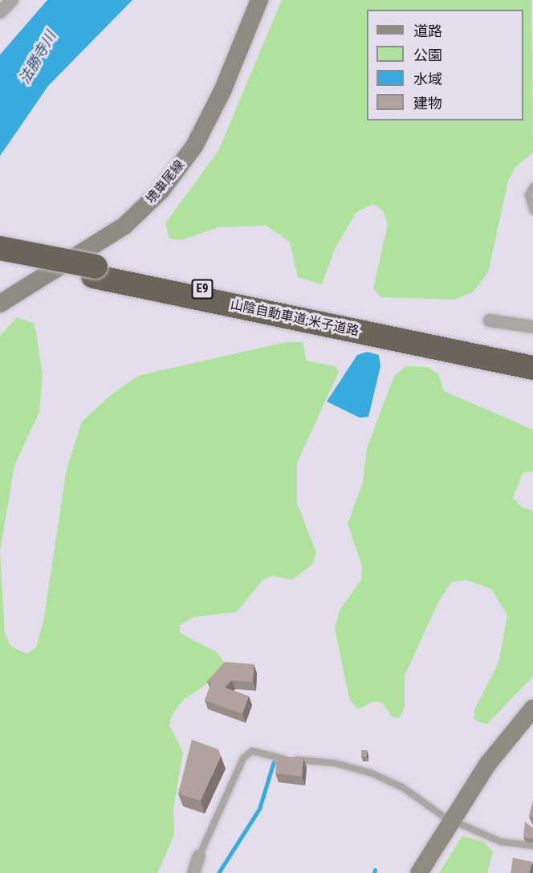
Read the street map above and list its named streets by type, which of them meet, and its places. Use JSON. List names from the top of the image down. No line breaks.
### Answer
{"streets":{"highway":["E9","山陰自動車道;米子道路"],"main road":["境車尾線"]},"water":["法勝寺川"],"legend":["道路","公園","水域","建物"]}
